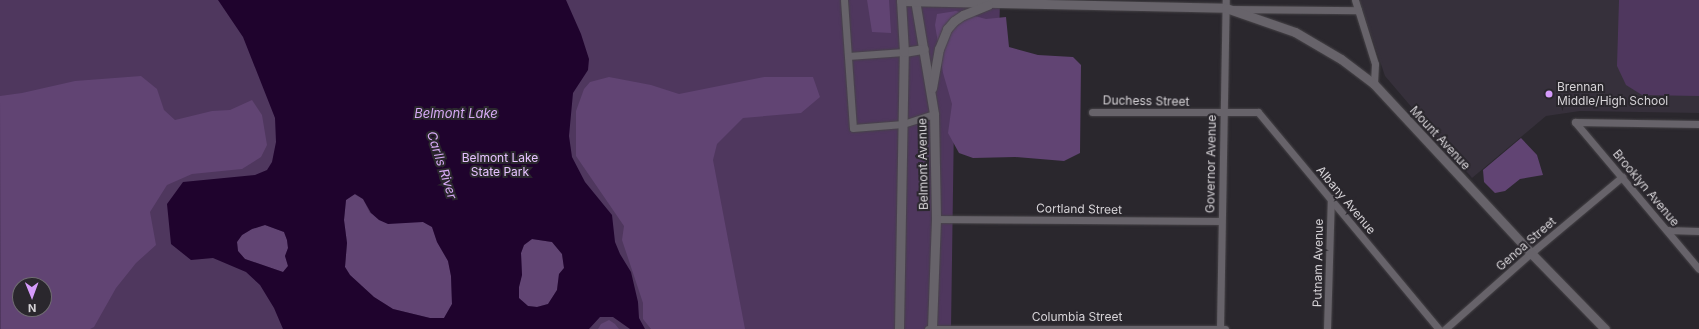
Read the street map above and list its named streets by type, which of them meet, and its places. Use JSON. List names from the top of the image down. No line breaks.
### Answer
{"streets":{"street":["Duchess Street","Mount Avenue","Belmont Avenue","Governor Avenue","Brooklyn Avenue","Albany Avenue","Cortland Street","Genoa Street","Putnam Avenue","Columbia Street"]},"crossings":[["Duchess Street","Governor Avenue"],["Duchess Street","Albany Avenue"],["Mount Avenue","Belmont Avenue"],["Mount Avenue","Governor Avenue"],["Mount Avenue","Genoa Street"],["Belmont Avenue","Cortland Street"],["Belmont Avenue","Columbia Street"],["Governor Avenue","Albany Avenue"],["Governor Avenue","Cortland Street"],["Governor Avenue","Columbia Street"],["Brooklyn Avenue","Genoa Street"],["Albany Avenue","Putnam Avenue"]],"water":["Belmont Lake","Carlls River"],"parks":["Belmont Lake State Park"],"places":["Brennan Middle/High School"],"north":"bottom"}
